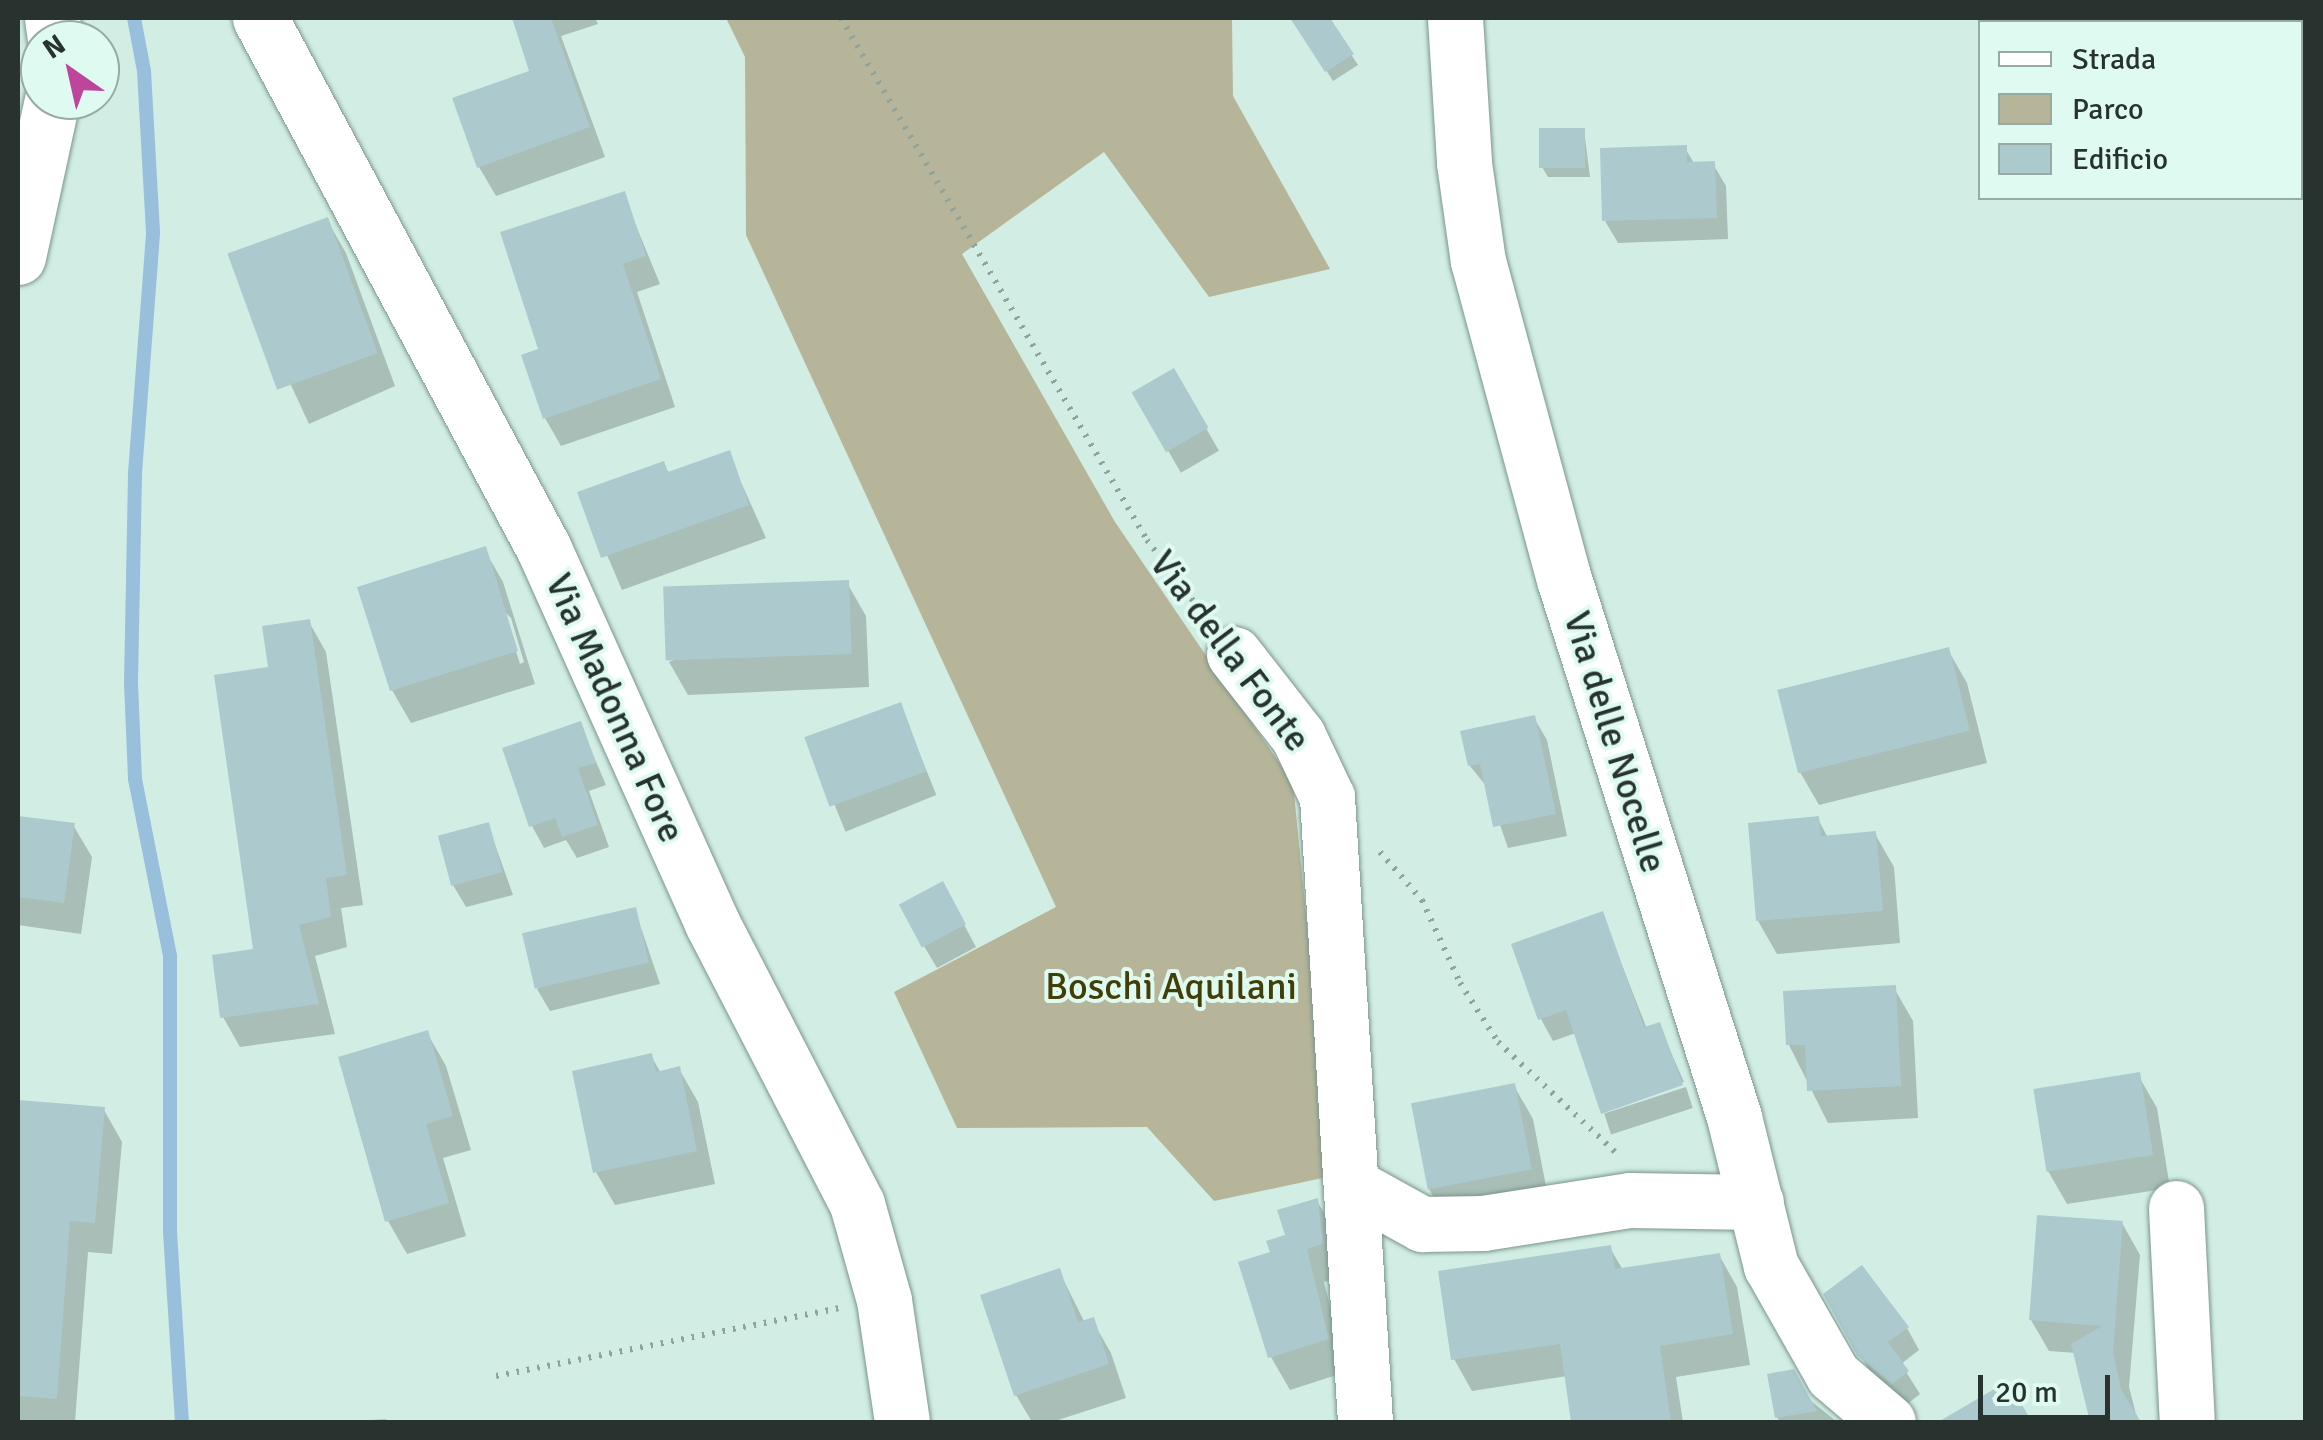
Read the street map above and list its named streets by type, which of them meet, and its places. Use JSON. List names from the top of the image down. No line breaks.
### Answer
{"streets":{"street":["Via della Fonte","Via Madonna Fore","Via delle Nocelle"]},"parks":["Boschi Aquilani"],"legend":["Strada","Parco","Edificio"],"scale_bar":"20 m","north":"top left"}
